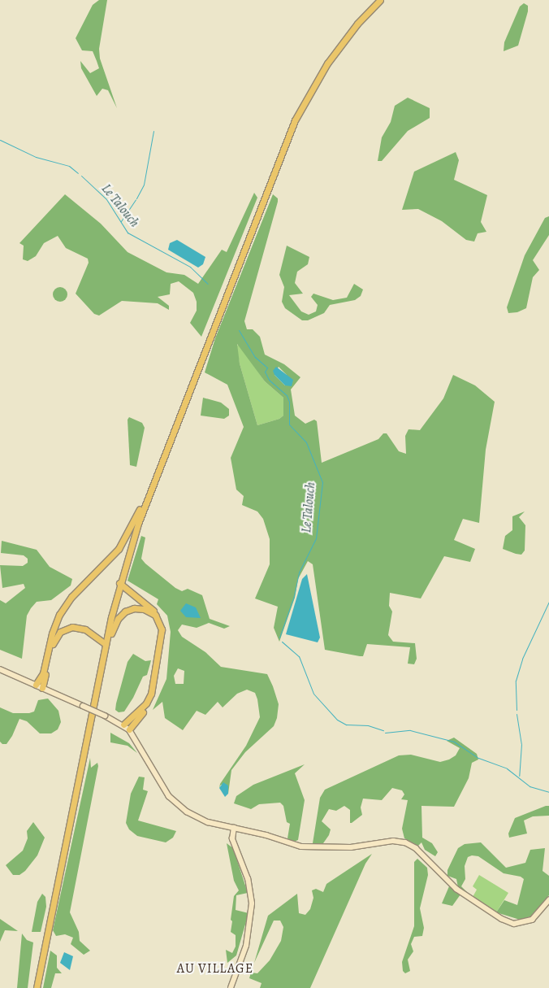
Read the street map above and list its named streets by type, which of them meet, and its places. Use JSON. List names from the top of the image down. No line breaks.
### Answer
{"districts":["AU VILLAGE"],"water":["Le Talouch"]}
